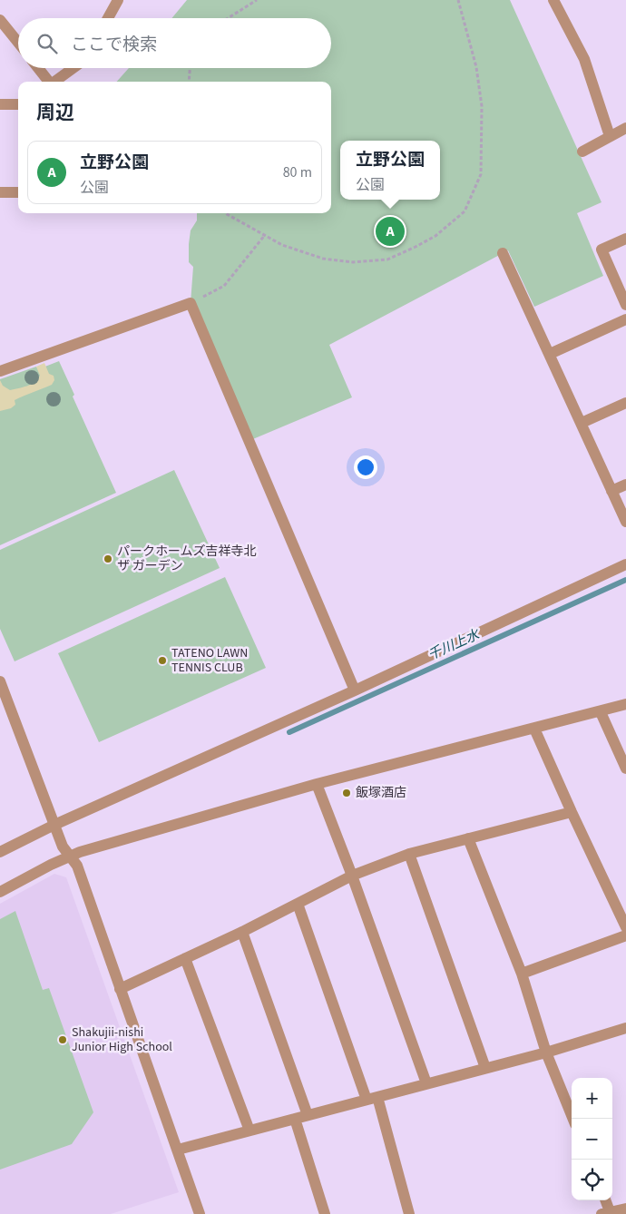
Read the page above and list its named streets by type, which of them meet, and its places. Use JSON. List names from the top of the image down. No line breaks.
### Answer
{"water":["千川上水"],"places":["パークホームズ吉祥寺北 ザ ガーデン","TATENO LAWN TENNIS CLUB","飯塚酒店","Shakujii-nishi Junior High School"],"page":{"search":"ここで検索","heading":"周辺","popup":["立野公園","公園"],"list":[{"mark":"A","name":"立野公園","note":"公園","value":"80 m"}],"pins":"A","map_buttons":["+","−"]}}
